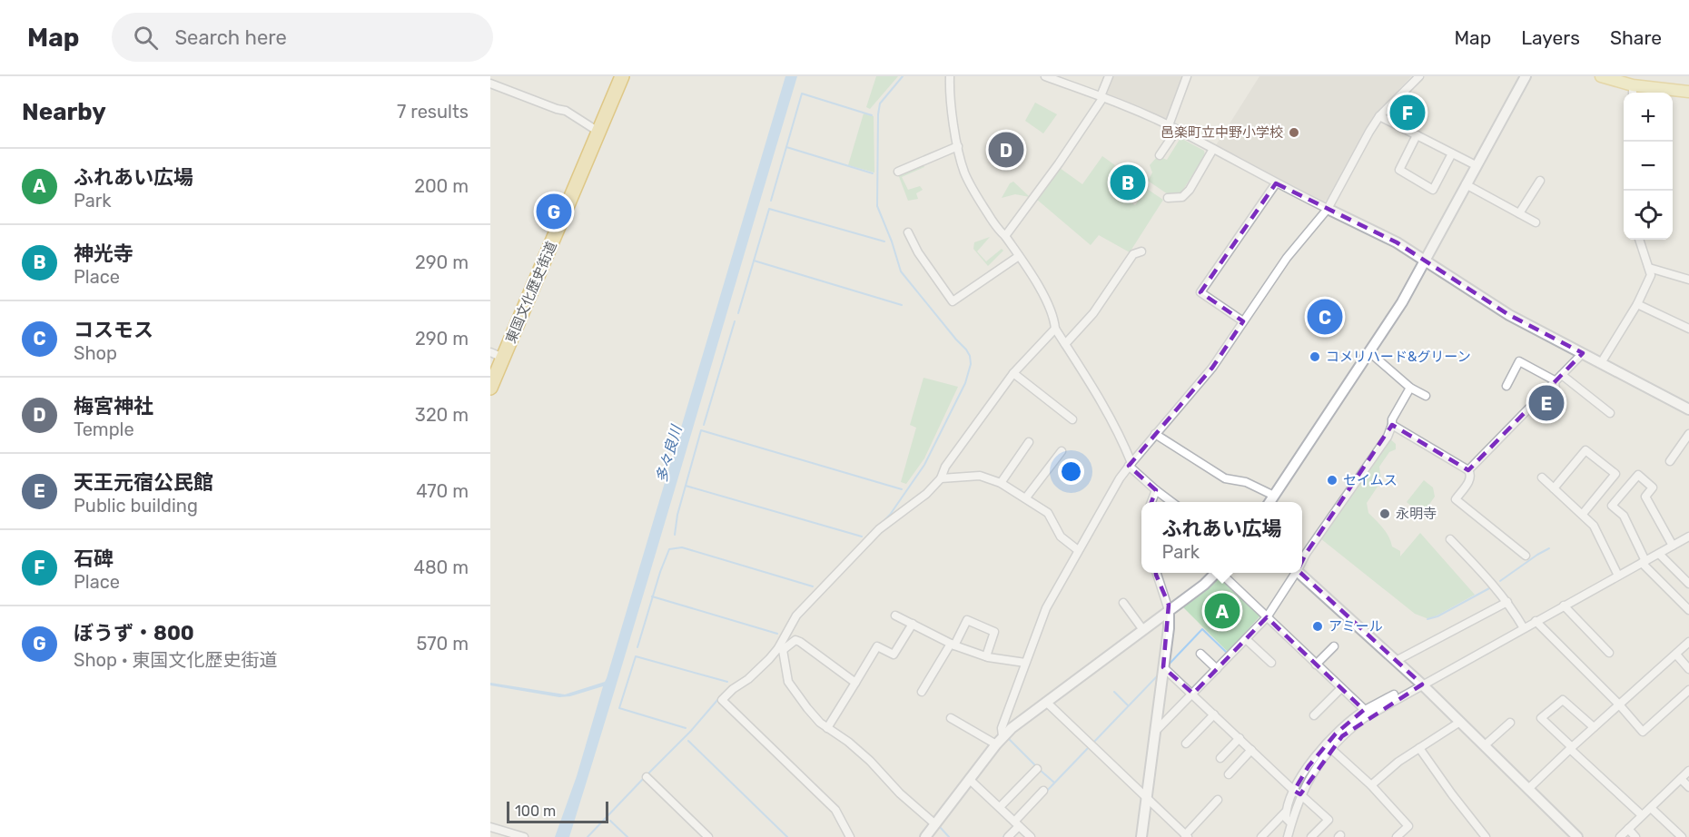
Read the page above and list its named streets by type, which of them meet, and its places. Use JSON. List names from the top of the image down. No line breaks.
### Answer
{"streets":{"highway":["東国文化歴史街道"]},"water":["多々良川"],"places":["邑楽町立中野小学校","コメリハード&グリーン","セイムス","永明寺","アミール"],"scale_bar":"100 m","page":{"header":"Map","search":"Search here","nav":["Map","Layers","Share"],"heading":["Nearby","7 results"],"map_buttons":["+","−"],"pins":["F","D","B","G","C","E","A"],"list":[{"mark":"A","name":"ふれあい広場","note":"Park","value":"200 m"},{"mark":"B","name":"神光寺","note":"Place","value":"290 m"},{"mark":"C","name":"コスモス","note":"Shop","value":"290 m"},{"mark":"D","name":"梅宮神社","note":"Temple","value":"320 m"},{"mark":"E","name":"天王元宿公民館","note":"Public building","value":"470 m"},{"mark":"F","name":"石碑","note":"Place","value":"480 m"},{"mark":"G","name":"ぼうず・800","note":"Shop · 東国文化歴史街道","value":"570 m"}],"popup":["ふれあい広場","Park"],"scale":"100 m"}}
